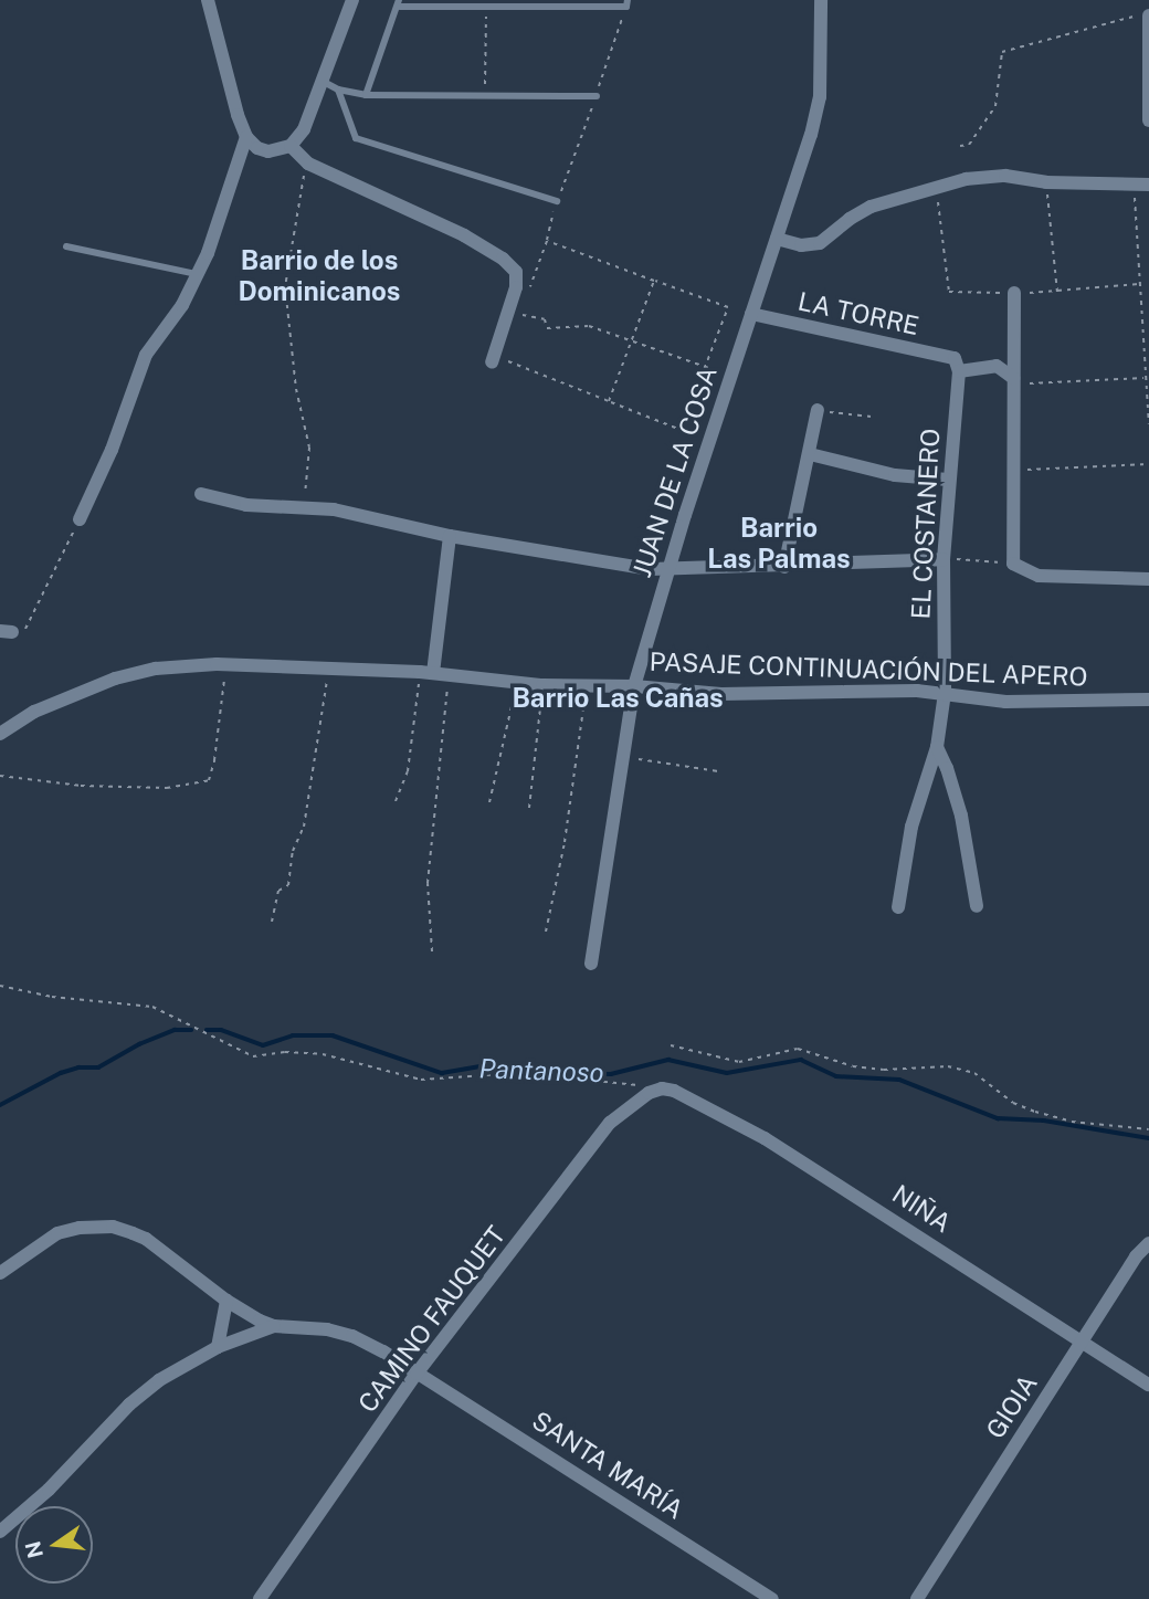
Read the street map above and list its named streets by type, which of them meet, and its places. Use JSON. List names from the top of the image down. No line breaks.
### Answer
{"streets":{"street":["LA TORRE","JUAN DE LA COSA","EL COSTANERO","PASAJE CONTINUACIÓN DEL APERO","NIÑA","CAMINO FAUQUET","GIOIA","SANTA MARÍA"]},"crossings":[["LA TORRE","JUAN DE LA COSA"],["LA TORRE","EL COSTANERO"],["JUAN DE LA COSA","PASAJE CONTINUACIÓN DEL APERO"],["EL COSTANERO","PASAJE CONTINUACIÓN DEL APERO"],["NIÑA","CAMINO FAUQUET"],["NIÑA","GIOIA"],["CAMINO FAUQUET","SANTA MARÍA"]],"districts":["Barrio de los Dominicanos","Barrio Las Palmas","Barrio Las Cañas"],"water":["Pantanoso"],"north":"left"}
